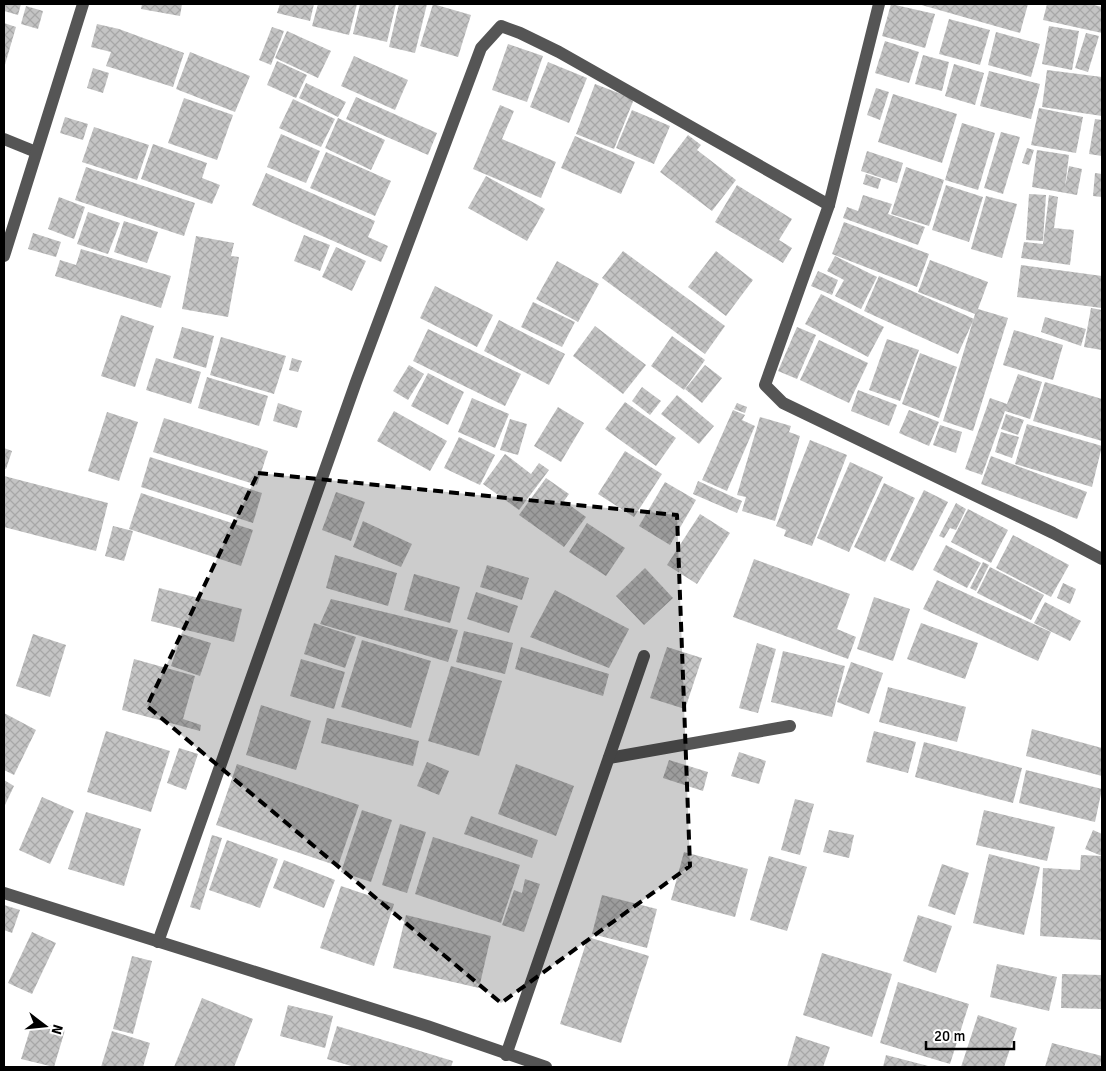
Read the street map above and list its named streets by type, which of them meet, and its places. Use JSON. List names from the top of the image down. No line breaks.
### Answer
{"scale_bar":"20 m","north":"right"}
